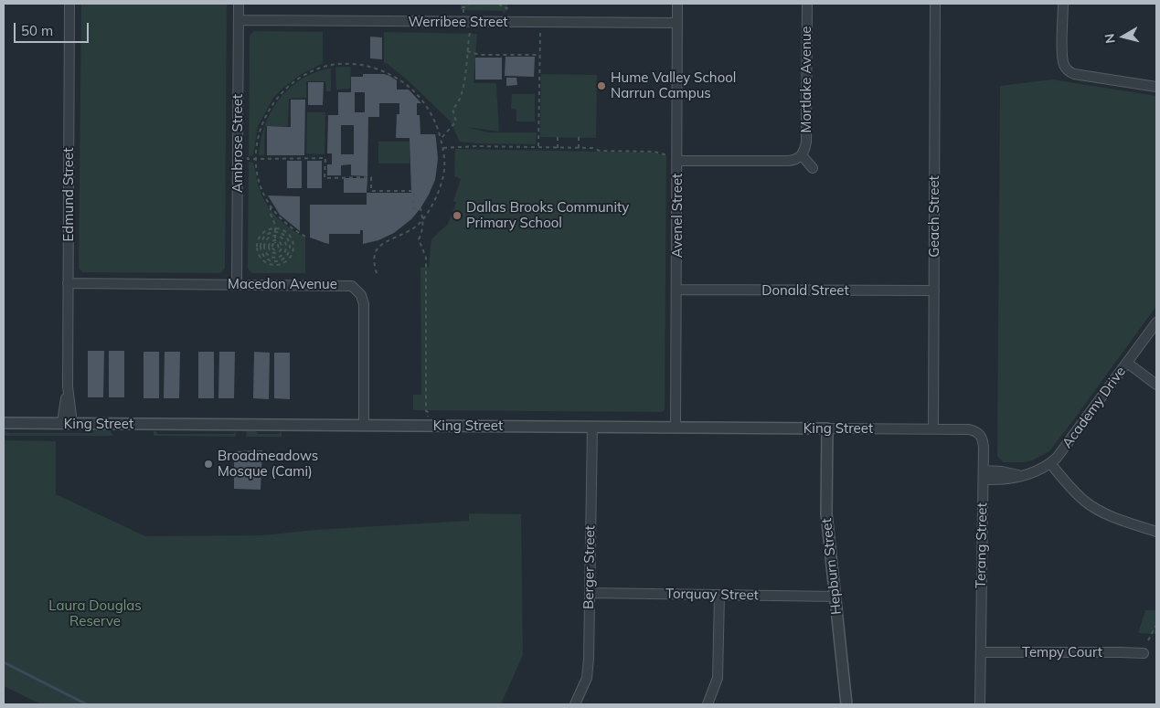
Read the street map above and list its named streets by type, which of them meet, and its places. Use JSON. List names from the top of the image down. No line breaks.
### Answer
{"streets":{"street":["Werribee Street","Mortlake Avenue","Ambrose Street","Edmund Street","Avenel Street","Geach Street","Macedon Avenue","Donald Street","Academy Drive","King Street","Terang Street","Hepburn Street","Berger Street","Torquay Street","Tempy Court"]},"crossings":[["Werribee Street","Ambrose Street"],["Werribee Street","Avenel Street"],["Ambrose Street","Macedon Avenue"],["Edmund Street","Macedon Avenue"],["Edmund Street","King Street"],["Avenel Street","Donald Street"],["Avenel Street","King Street"],["Geach Street","Donald Street"],["Geach Street","King Street"],["Geach Street","Terang Street"],["Macedon Avenue","King Street"],["Academy Drive","Terang Street"],["King Street","Terang Street"],["King Street","Hepburn Street"],["King Street","Berger Street"],["Terang Street","Tempy Court"],["Hepburn Street","Torquay Street"],["Berger Street","Torquay Street"]],"parks":["Laura Douglas Reserve"],"places":["Hume Valley School Narrun Campus","Dallas Brooks Community Primary School","Broadmeadows Mosque (Cami)"],"scale_bar":"50 m","north":"left"}
